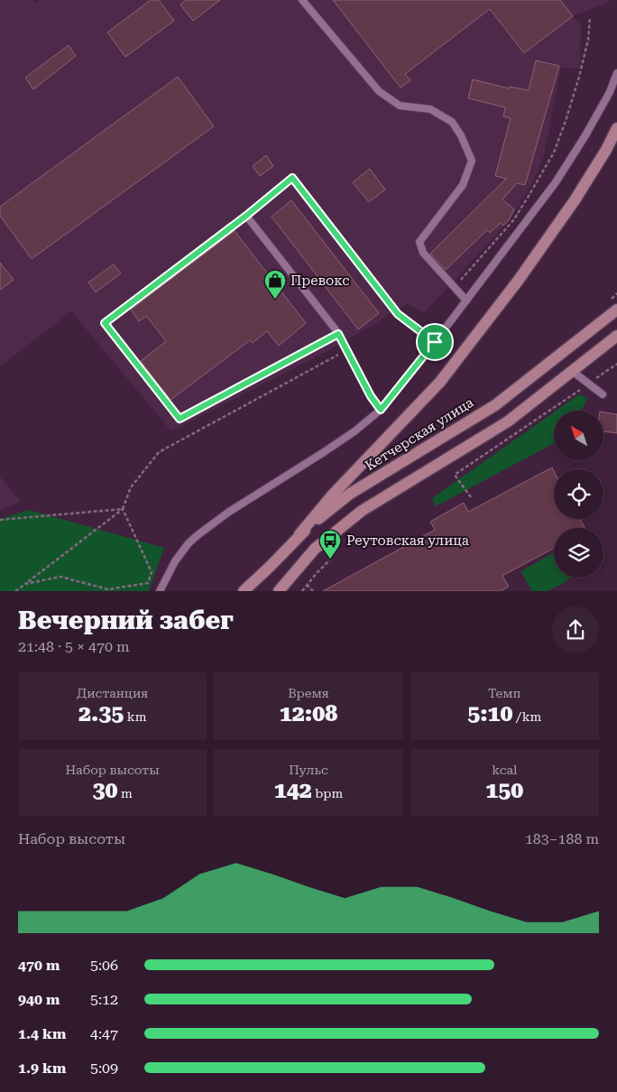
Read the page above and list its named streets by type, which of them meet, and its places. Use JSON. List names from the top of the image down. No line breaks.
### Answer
{"streets":{"main road":["Кетчерская улица"]},"places":{"shop":["Превокс"],"bus stop":["Реутовская улица"]},"north":"top left","page":{"heading":["Вечерний забег","21:48 · 5 × 470 m"],"stats":[["Дистанция","2.35 km"],["Время","12:08"],["Темп","5:10 /km"],["Набор высоты","30 m"],["Пульс","142 bpm"],["kcal","150"]],"chart":["Набор высоты","183–188 m"],"list":[{"name":"470 m","note":"5:06"},{"name":"940 m","note":"5:12"},{"name":"1.4 km","note":"4:47"},{"name":"1.9 km","note":"5:09"}]}}
